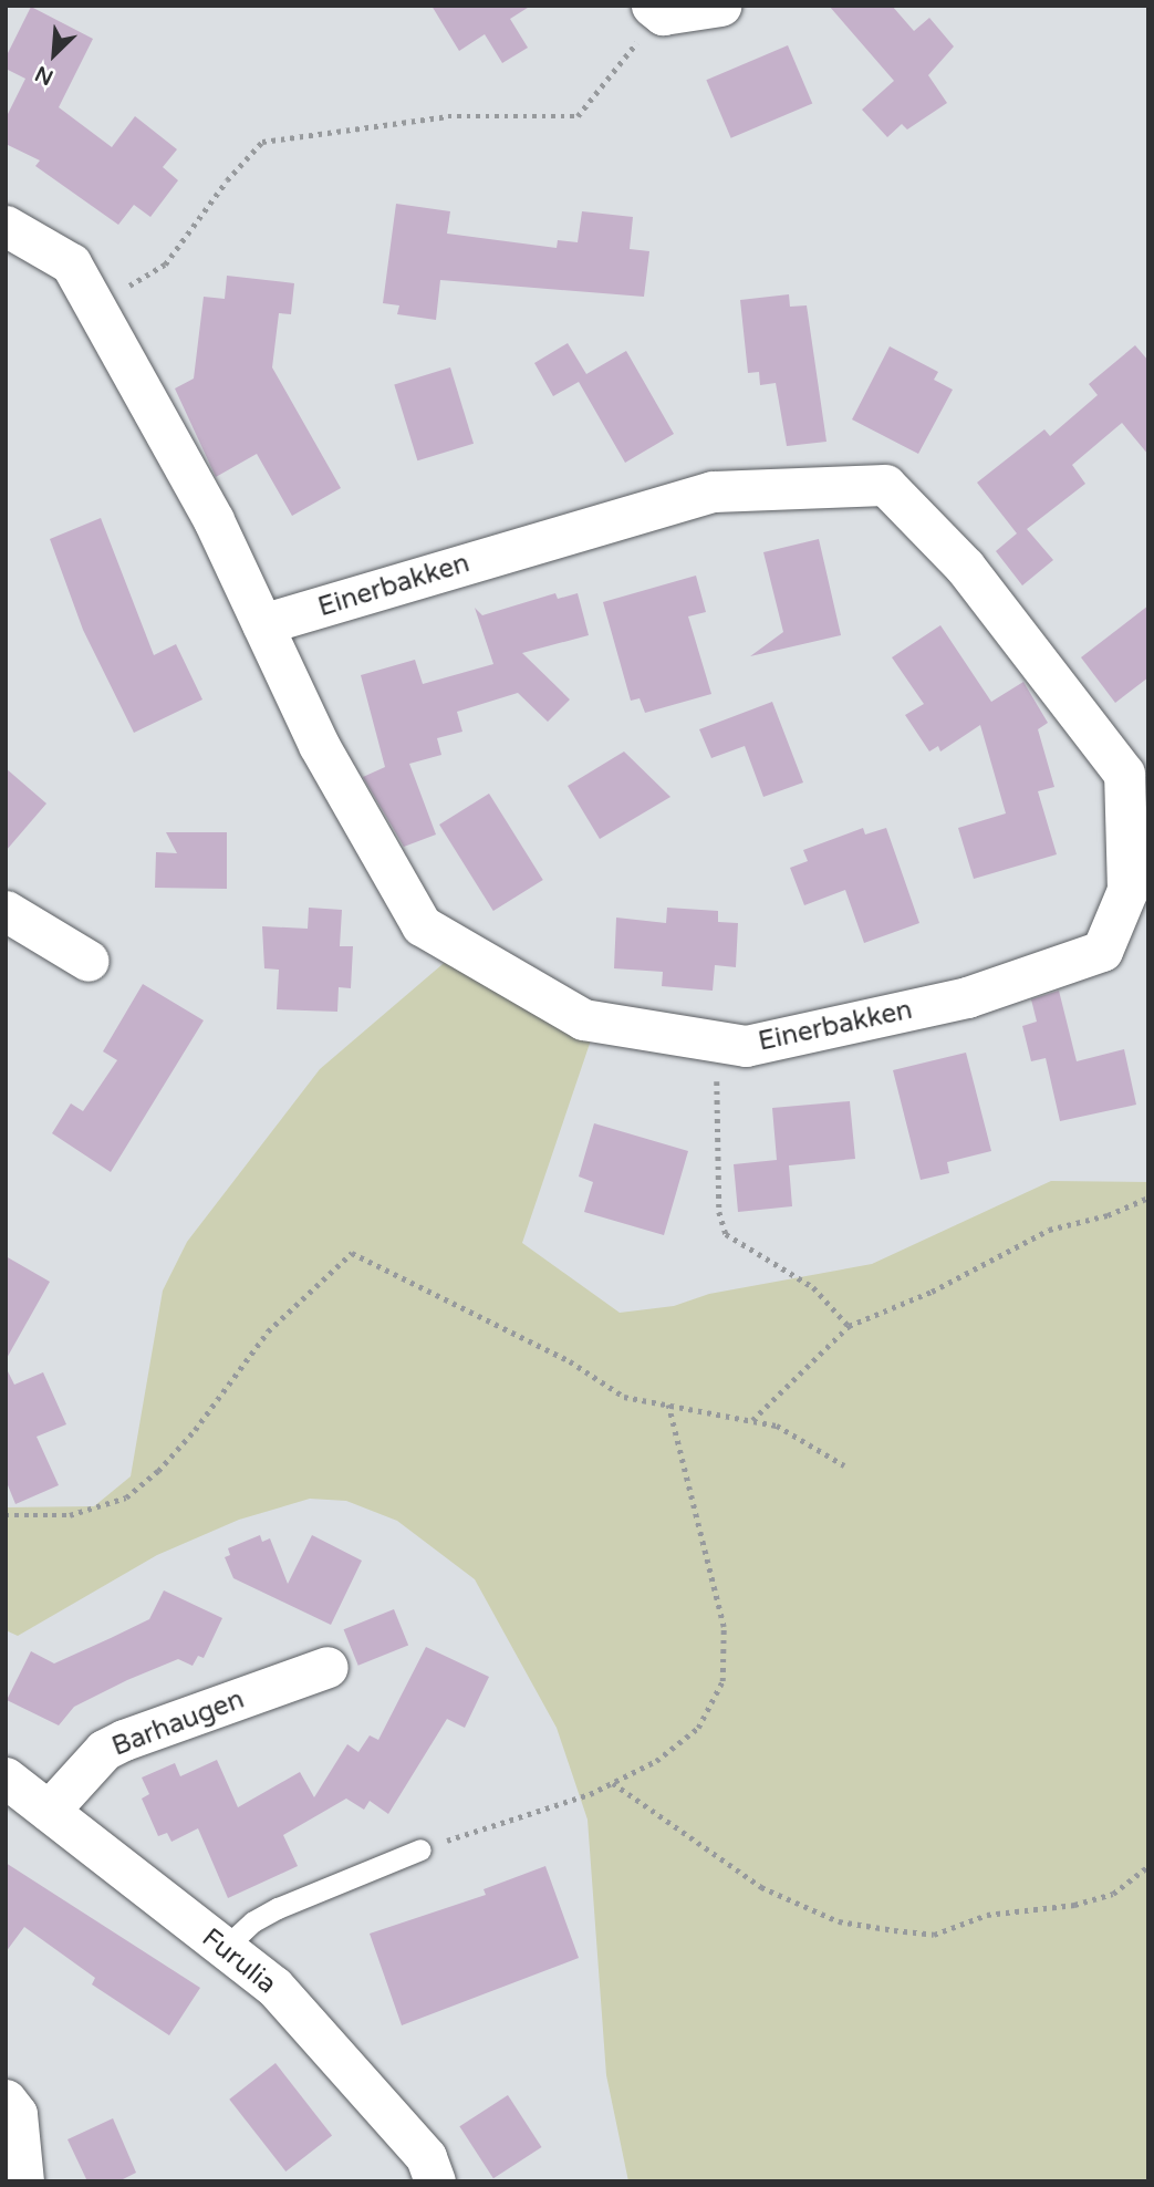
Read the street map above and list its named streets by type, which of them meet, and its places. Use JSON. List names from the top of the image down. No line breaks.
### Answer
{"streets":{"street":["Einerbakken","Barhaugen","Furulia"]},"crossings":[["Barhaugen","Furulia"]],"north":"bottom left"}
